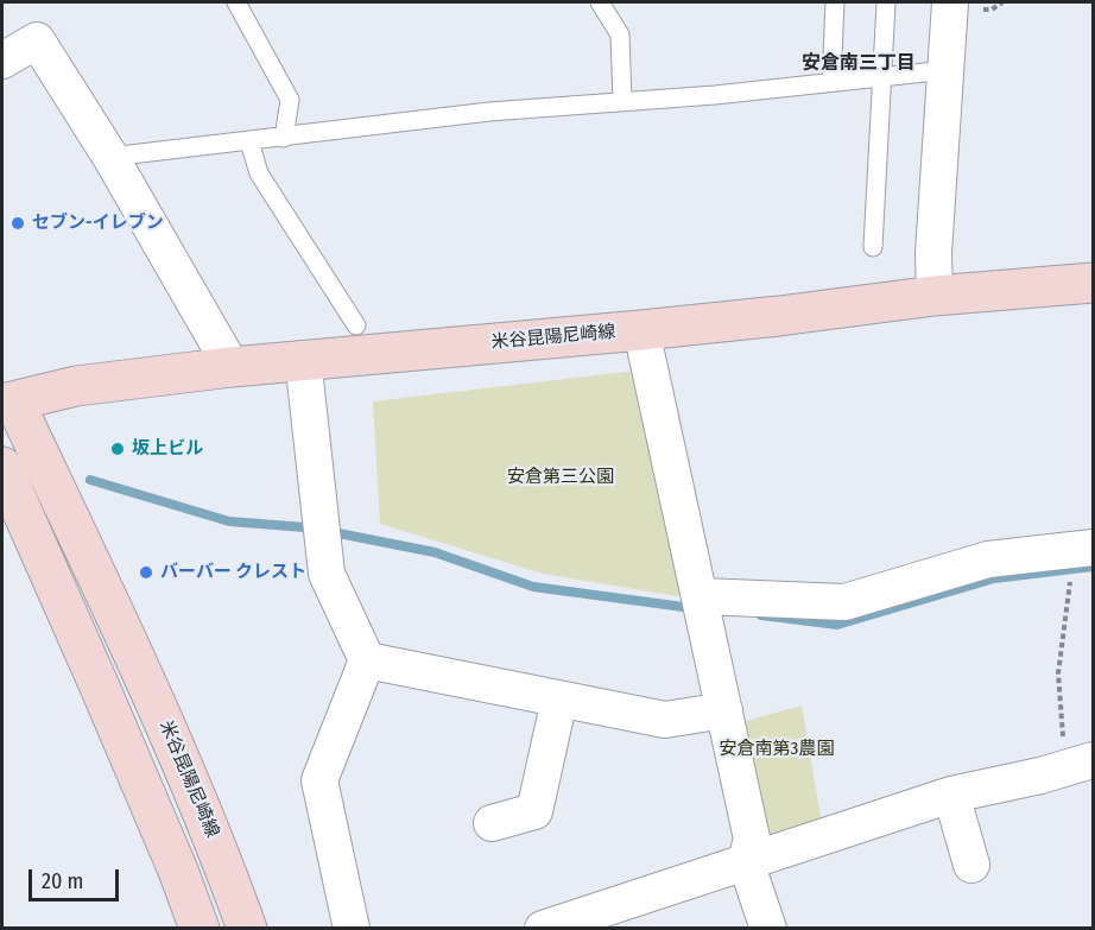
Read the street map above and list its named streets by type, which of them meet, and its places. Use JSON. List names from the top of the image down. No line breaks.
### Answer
{"streets":{"main road":["米谷昆陽尼崎線"]},"districts":["安倉南三丁目"],"parks":["安倉第三公園","安倉南第3農園"],"places":["セブン-イレブン","坂上ビル","バーバー クレスト"],"scale_bar":"20 m"}
